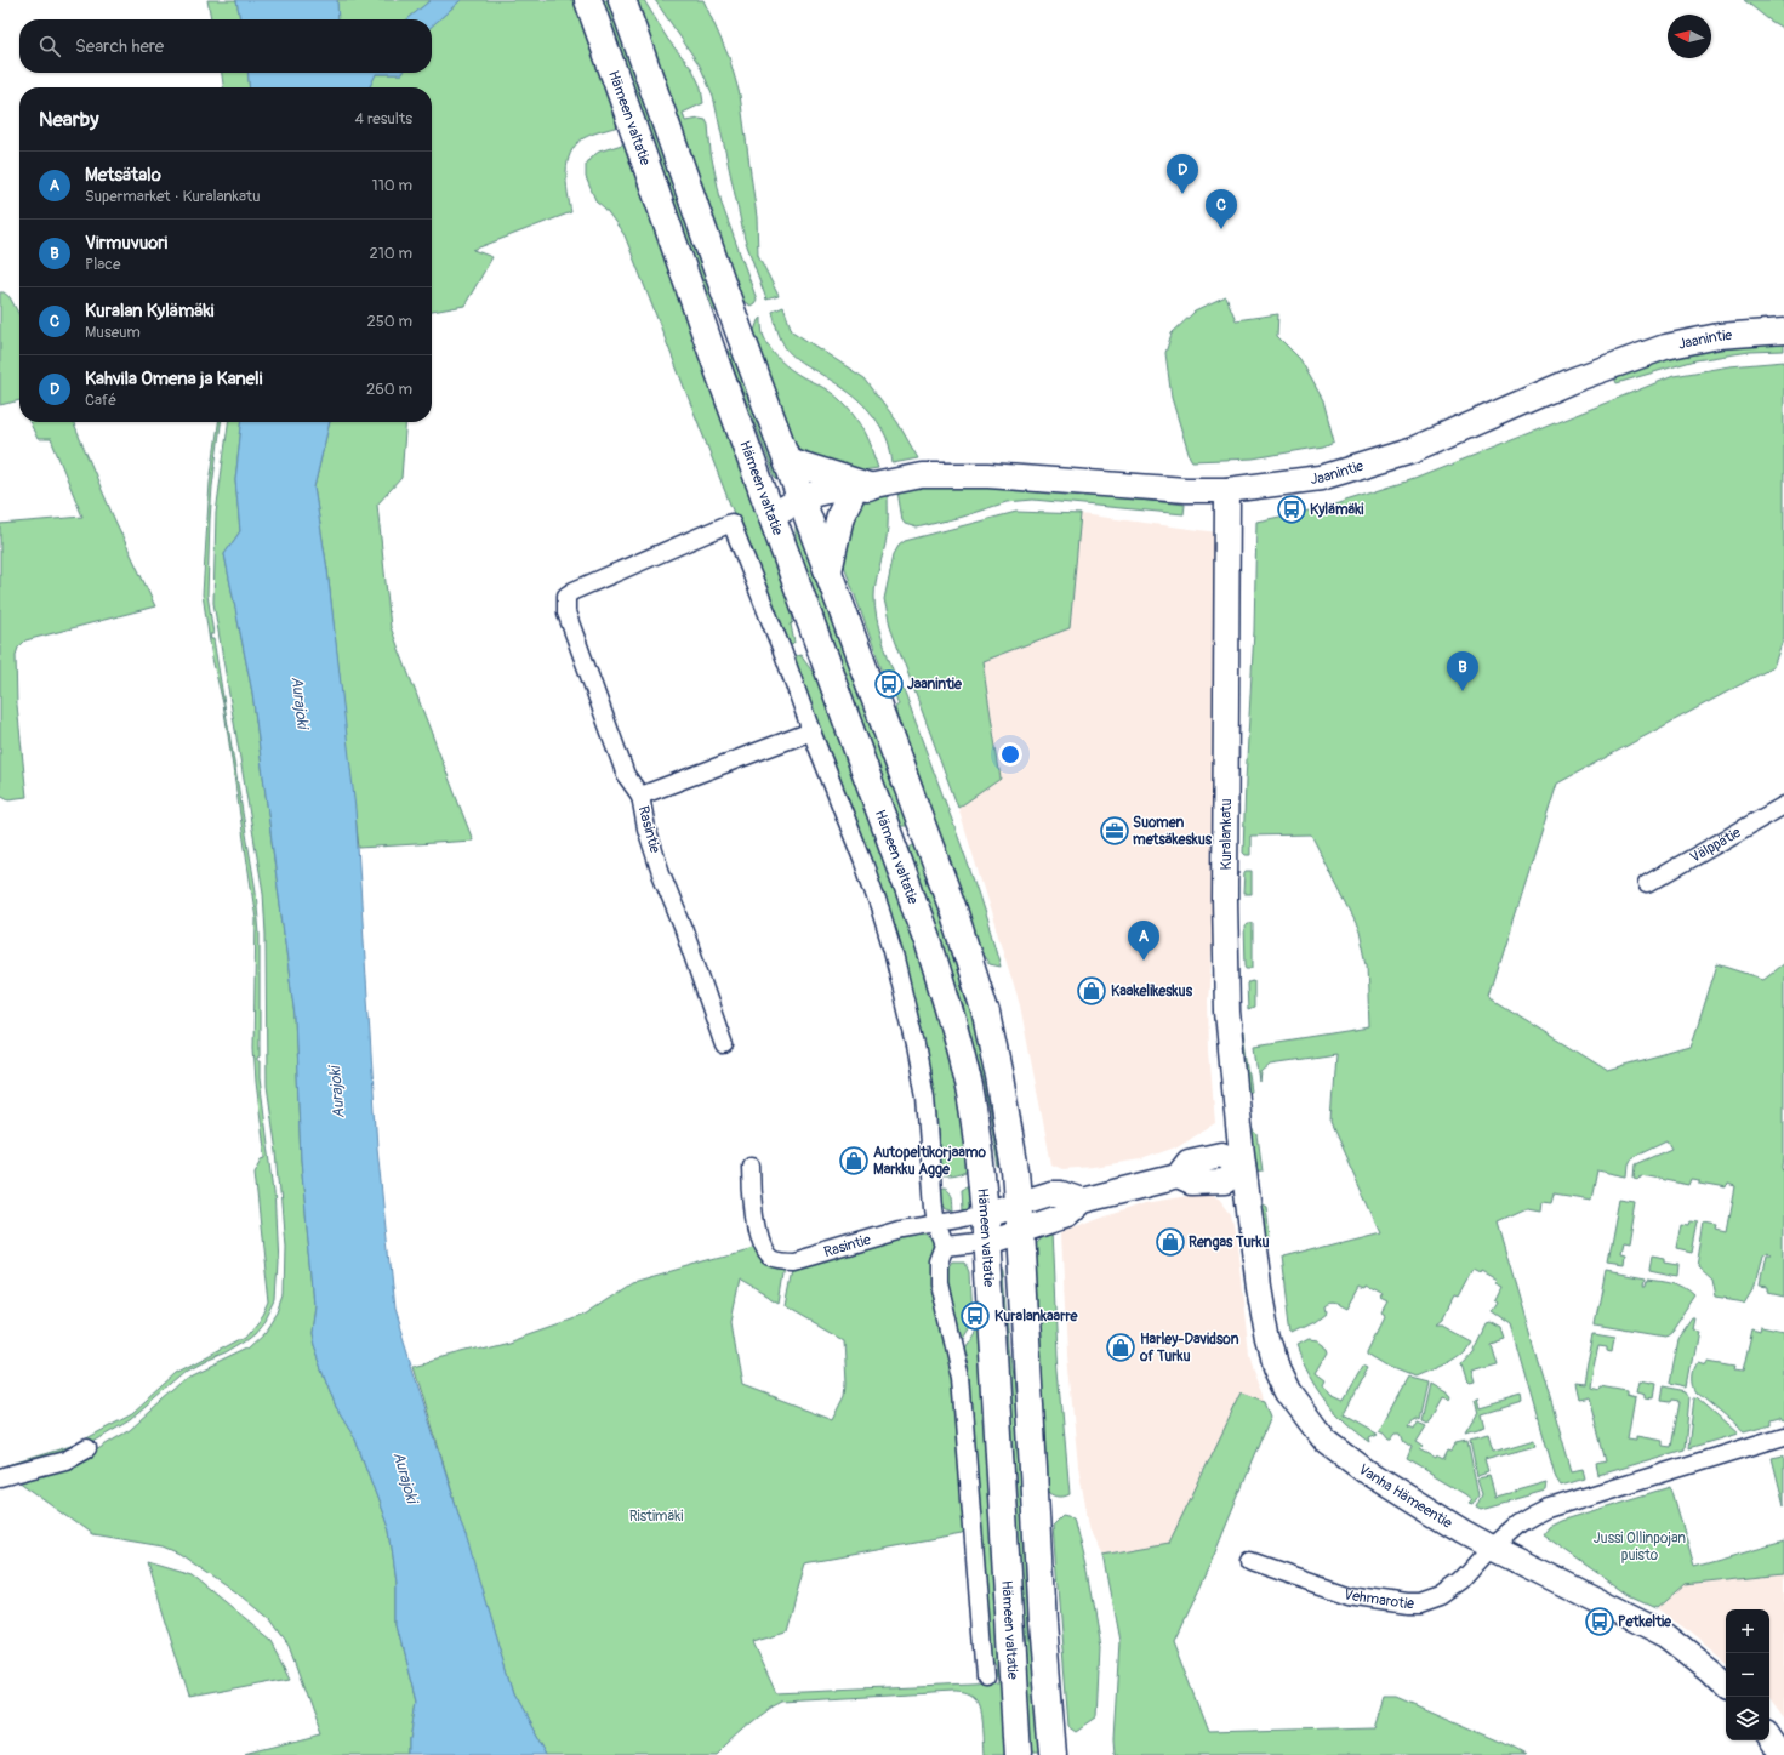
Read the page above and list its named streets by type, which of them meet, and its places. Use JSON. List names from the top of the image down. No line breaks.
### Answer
{"streets":{"highway":["Hämeen valtatie"],"street":["Jaanintie","Rasintie","Kuralankatu","Välppätie","Vanha Hämeentie","Vehmarotie"]},"crossings":[["Hämeen valtatie","Jaanintie"],["Hämeen valtatie","Rasintie"],["Jaanintie","Kuralankatu"],["Kuralankatu","Vanha Hämeentie"],["Vanha Hämeentie","Vehmarotie"]],"water":["Aurajoki"],"parks":["Ristimäki","Jussi Ollinpojan puisto"],"places":{"bus stop":["Kylämäki","Jaanintie","Kuralankaarre","Petkeltie"],"office":["Suomen metsäkeskus"],"shop":["Kaakelikeskus","Autopeltikorjaamo Markku Agge","Rengas Turku","Harley-Davidson of Turku"]},"north":"left","page":{"search":"Search here","heading":["Nearby","4 results"],"list":[{"mark":"A","name":"Metsätalo","note":"Supermarket · Kuralankatu","value":"110 m"},{"mark":"B","name":"Virmuvuori","note":"Place","value":"210 m"},{"mark":"C","name":"Kuralan Kylämäki","note":"Museum","value":"250 m"},{"mark":"D","name":"Kahvila Omena ja Kaneli","note":"Café","value":"260 m"}],"pins":["D","C","B","A"],"map_buttons":["+","−"]}}
